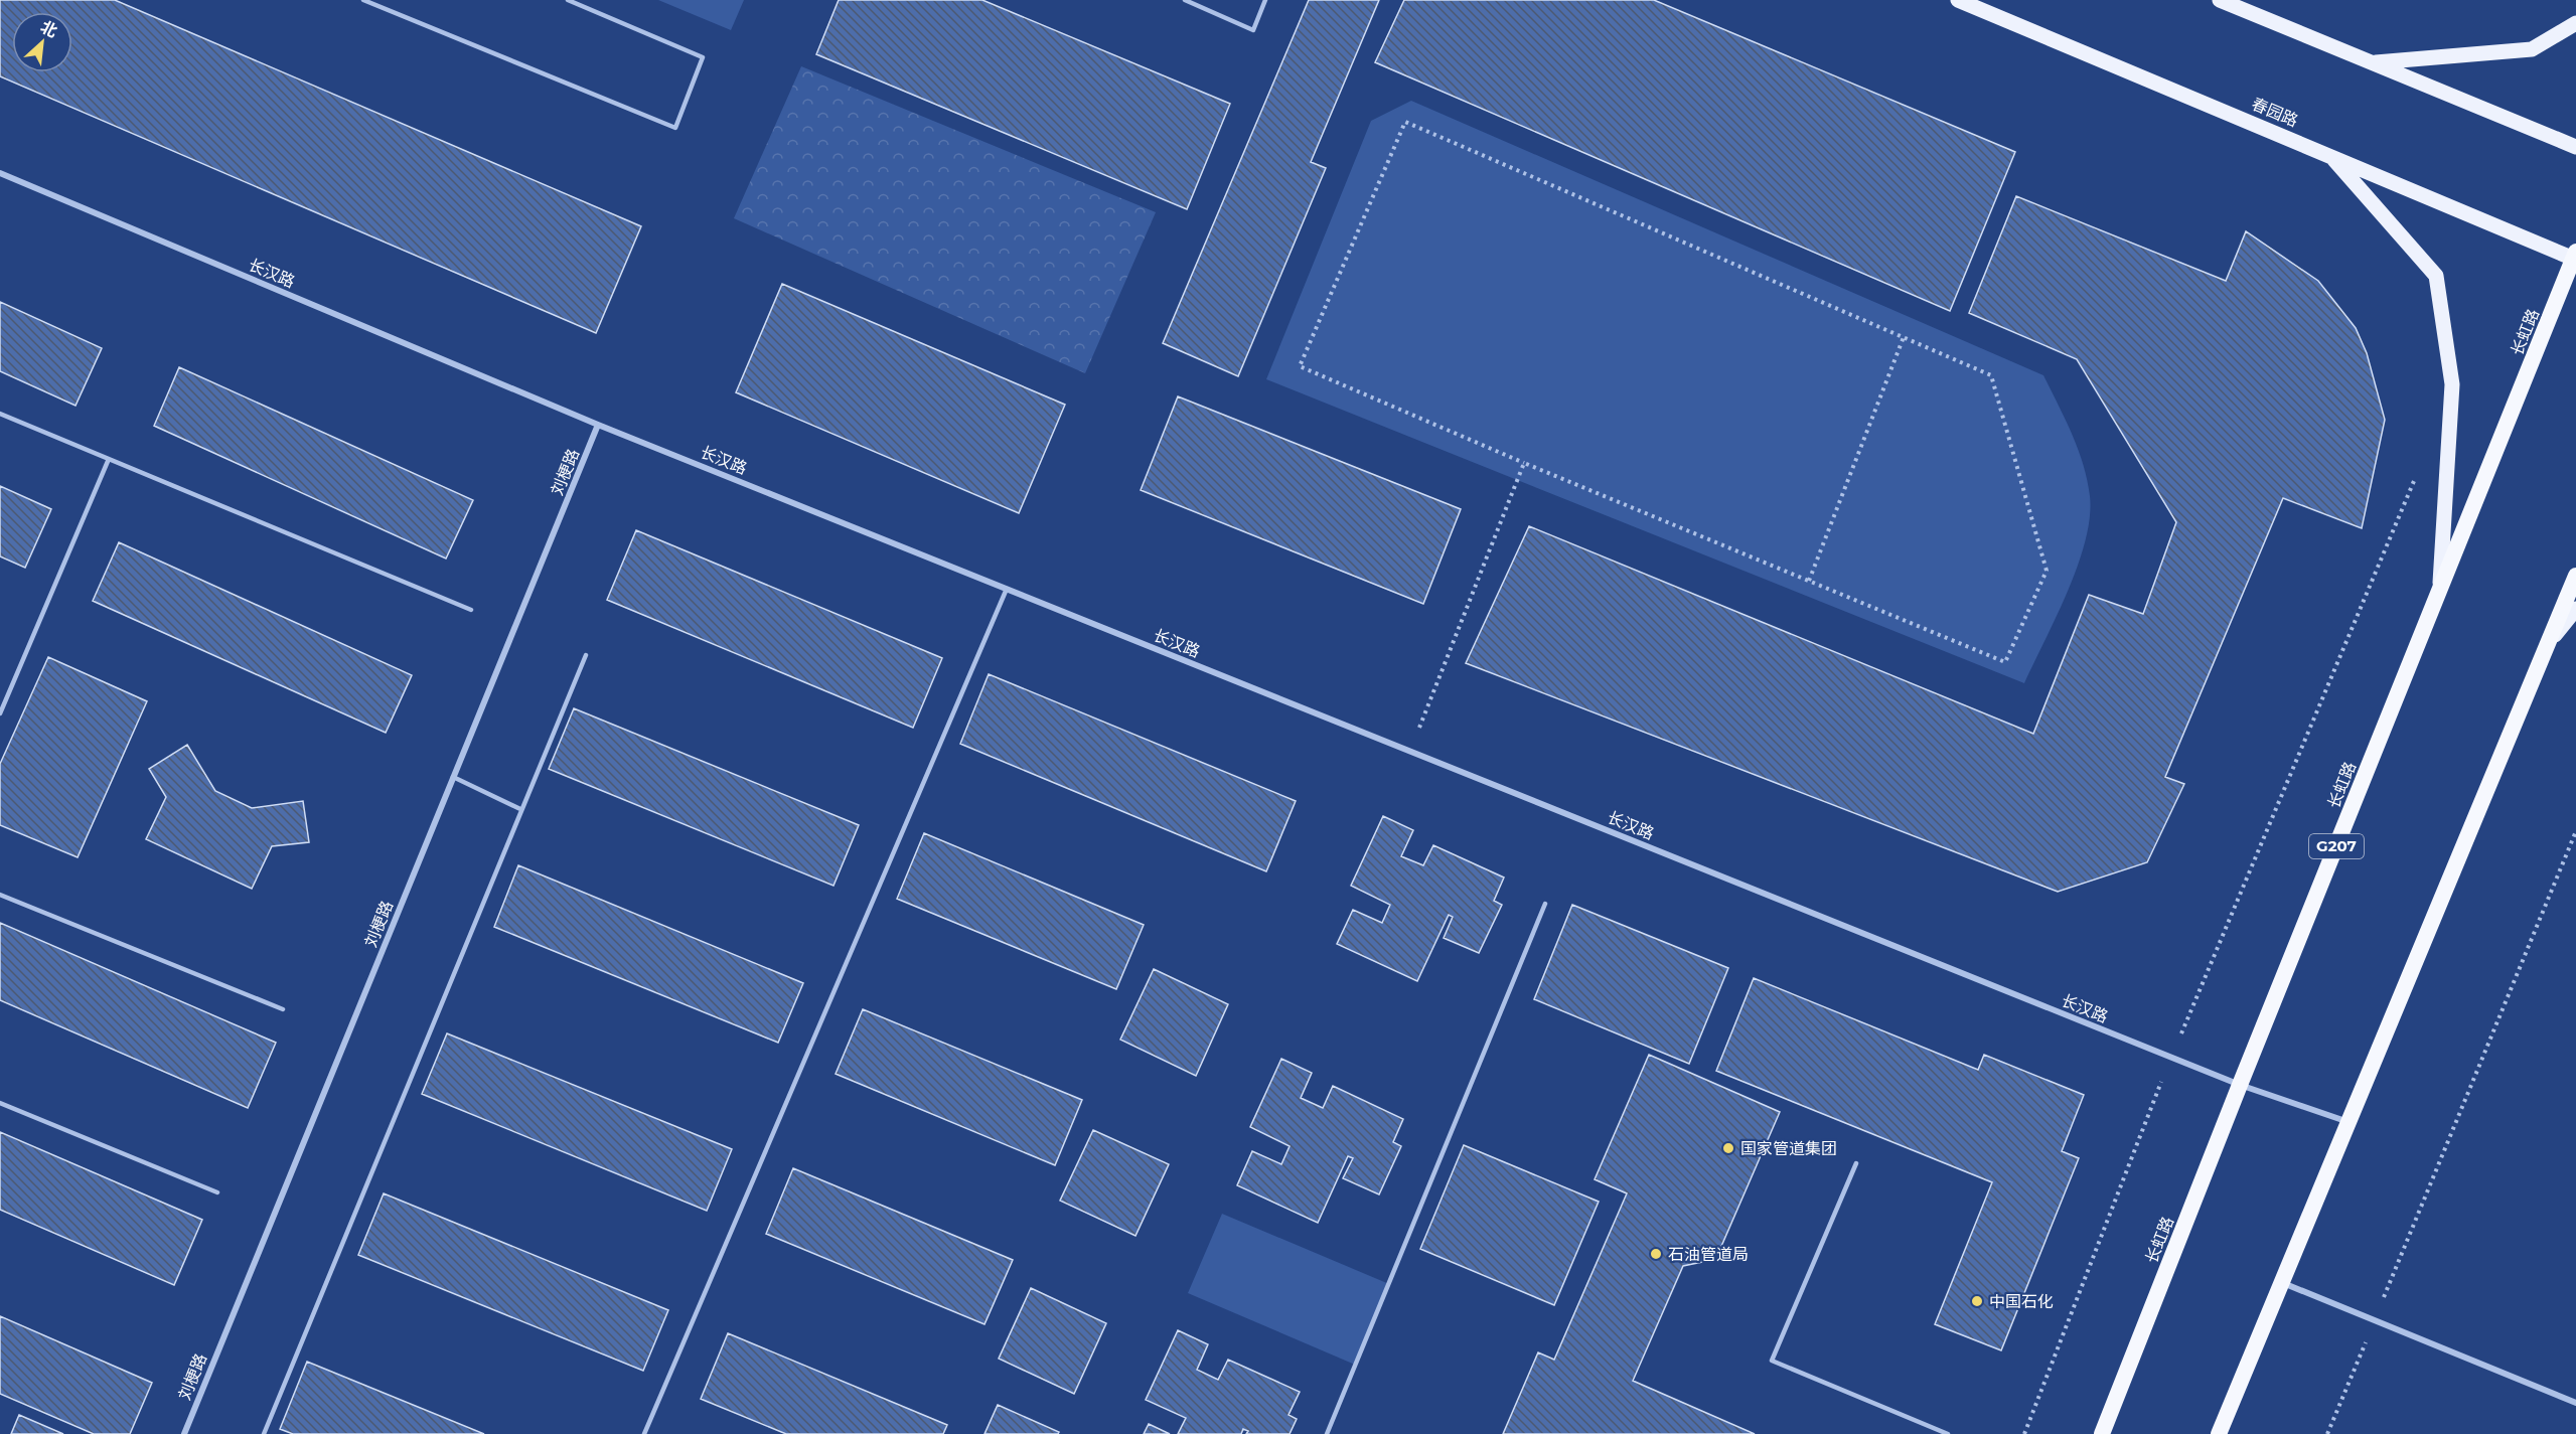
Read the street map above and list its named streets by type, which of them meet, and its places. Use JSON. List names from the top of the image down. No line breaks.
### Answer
{"streets":{"highway":["长虹路","G207"],"main road":["春园路"],"street":["长汉路","刘梗路"]},"crossings":[["春园路","长虹路"],["长汉路","长虹路"],["长汉路","刘梗路"]],"places":["国家管道集团","石油管道局","中国石化"],"north":"top right"}
